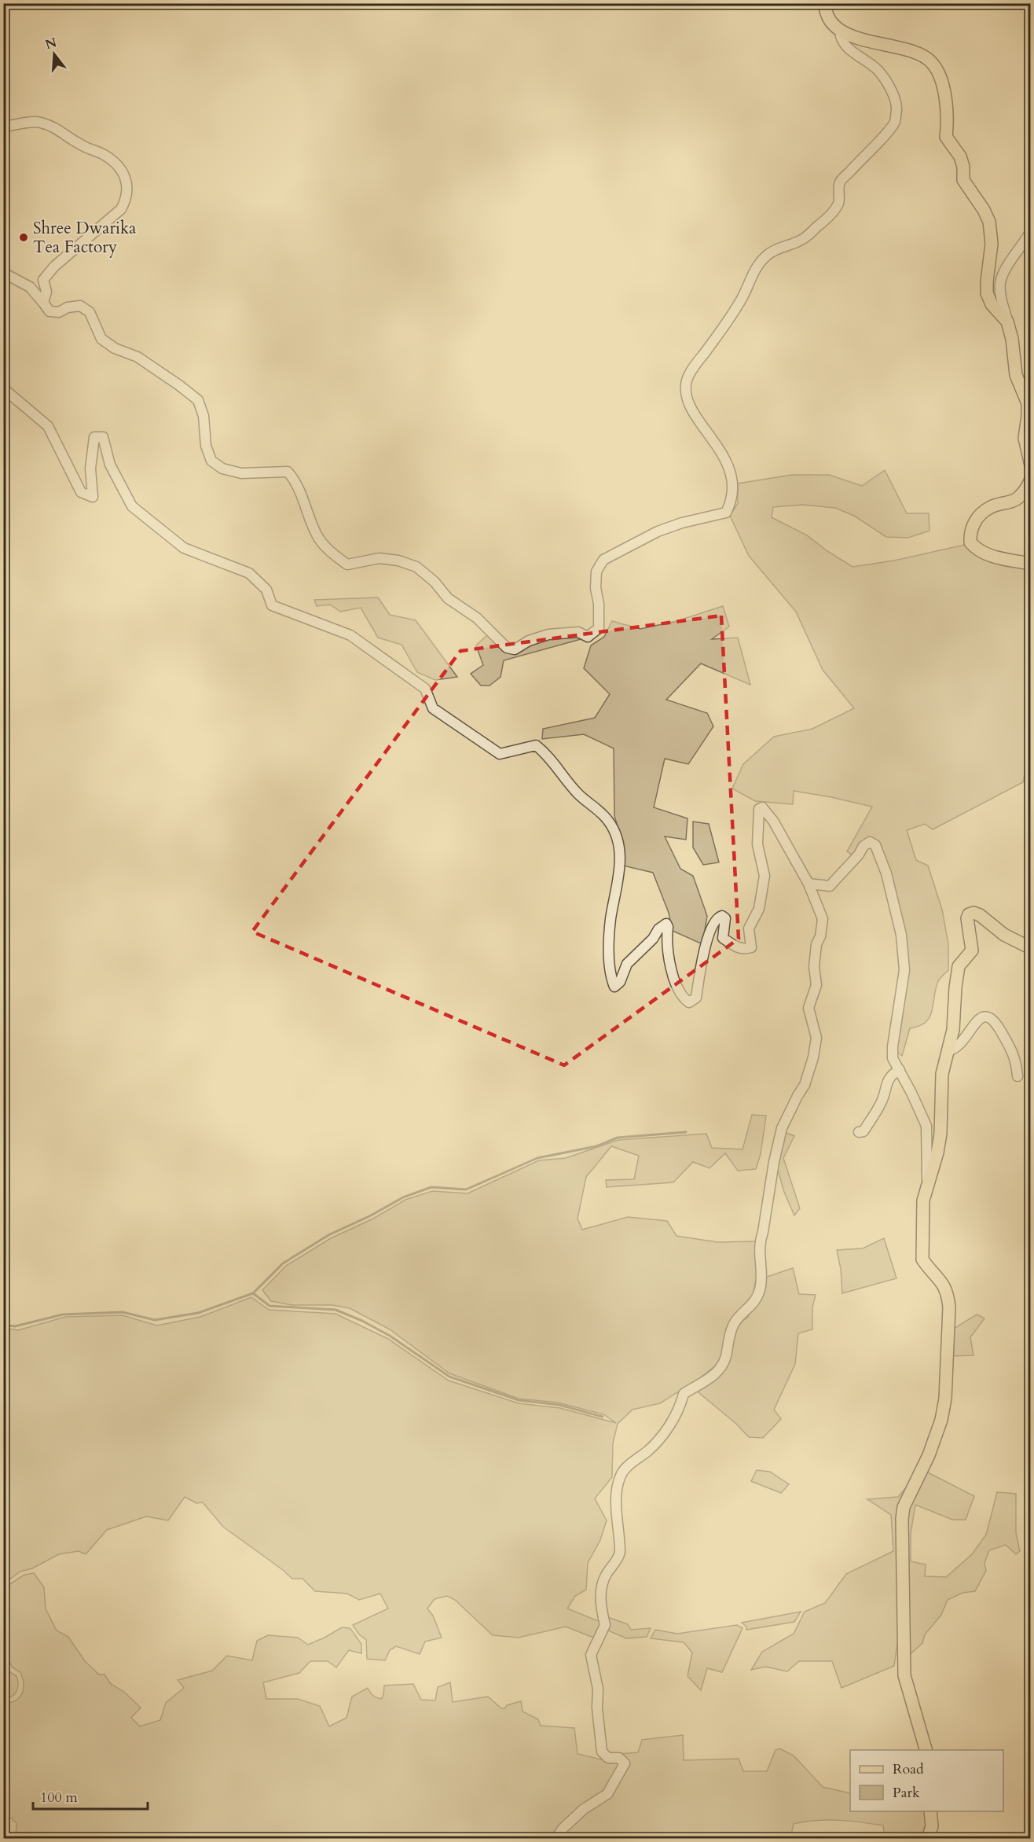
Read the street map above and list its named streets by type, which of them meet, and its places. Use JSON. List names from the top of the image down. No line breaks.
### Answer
{"places":["Shree Dwarika Tea Factory"],"legend":["Road","Park"],"scale_bar":"100 m","north":"top"}
